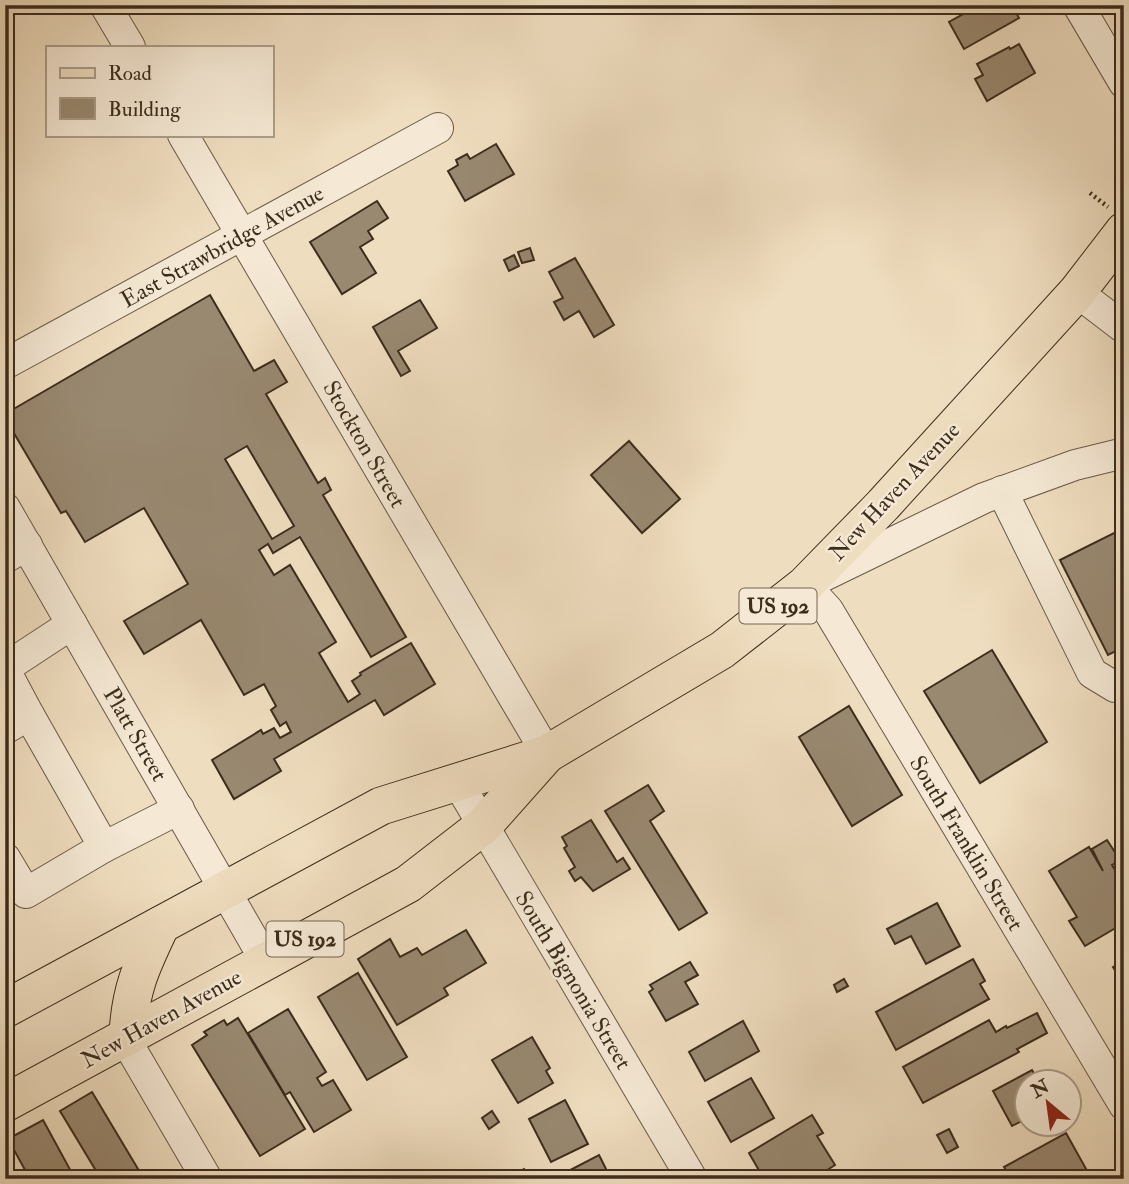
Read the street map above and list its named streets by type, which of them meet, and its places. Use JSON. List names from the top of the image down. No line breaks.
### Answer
{"streets":{"main road":["New Haven Avenue","US 192"],"street":["East Strawbridge Avenue","Stockton Street","Platt Street","South Franklin Street","South Bignonia Street"]},"crossings":[["East Strawbridge Avenue","Stockton Street"],["Stockton Street","New Haven Avenue"],["New Haven Avenue","US 192"],["New Haven Avenue","Platt Street"],["New Haven Avenue","South Franklin Street"],["New Haven Avenue","South Bignonia Street"]],"legend":["Road","Building"],"north":"top left"}
